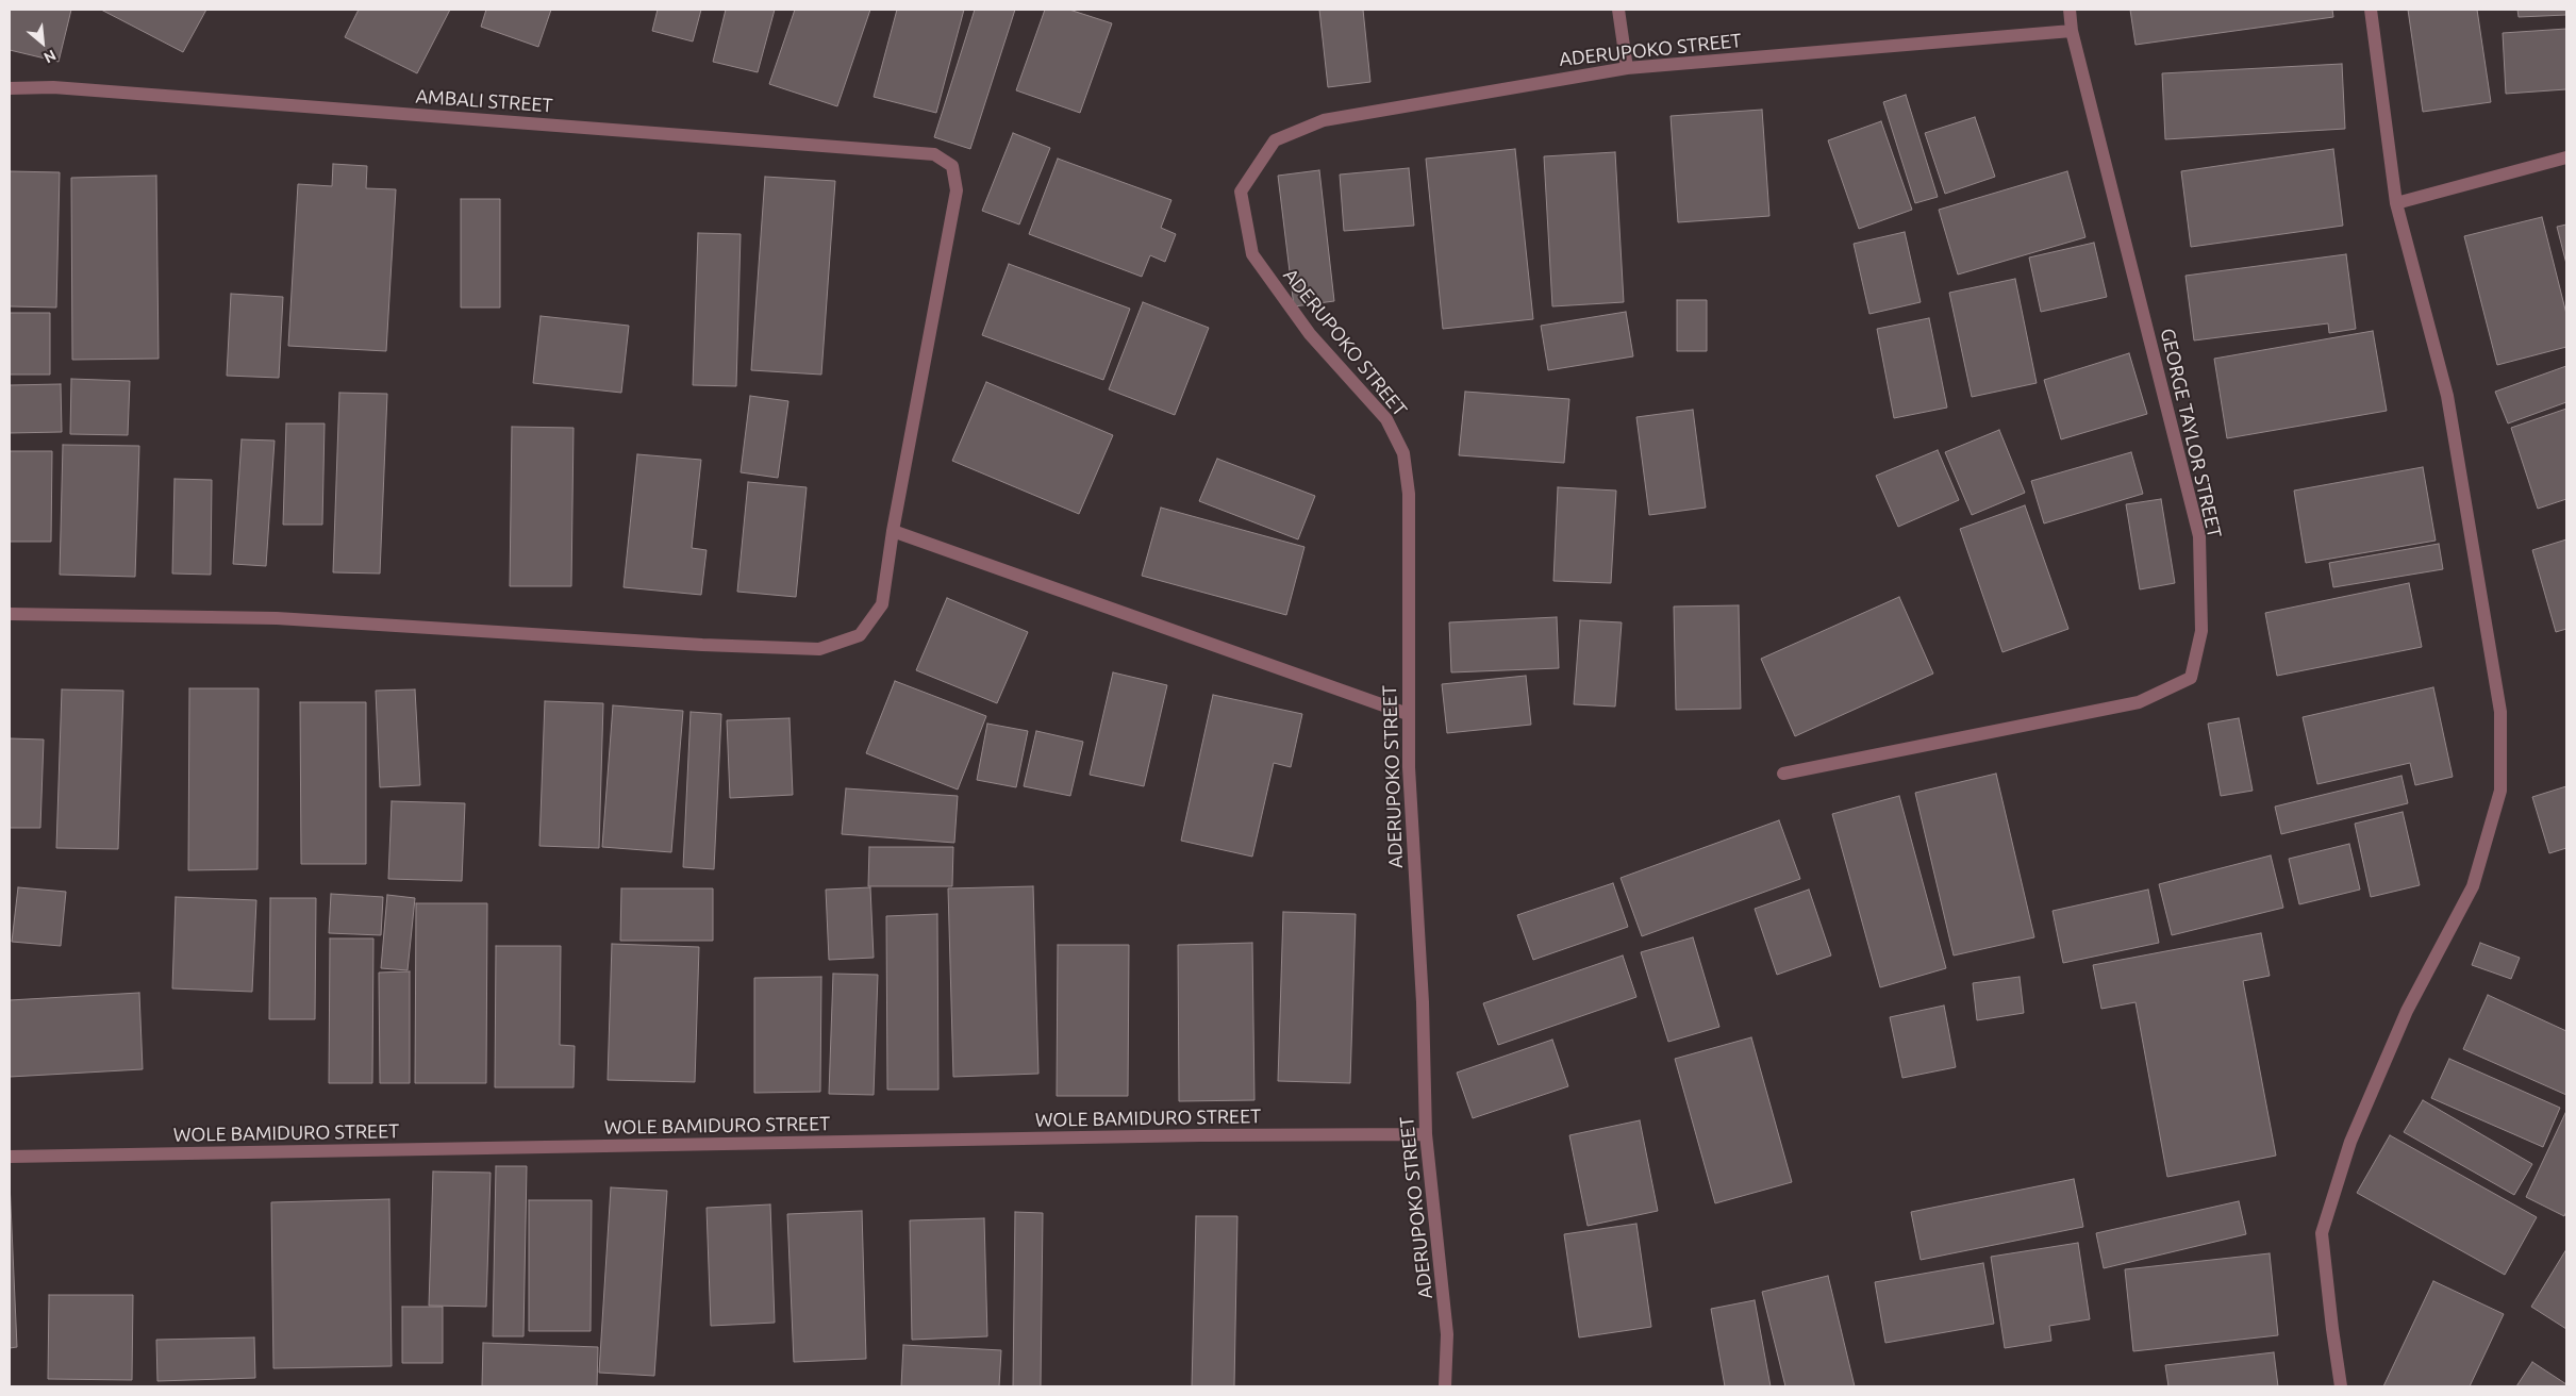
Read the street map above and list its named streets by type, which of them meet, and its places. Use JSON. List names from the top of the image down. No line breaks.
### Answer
{"streets":{"street":["ADERUPOKO STREET","AMBALI STREET","GEORGE TAYLOR STREET","WOLE BAMIDURO STREET"]},"crossings":[["ADERUPOKO STREET","GEORGE TAYLOR STREET"],["ADERUPOKO STREET","WOLE BAMIDURO STREET"]],"north":"bottom right"}
